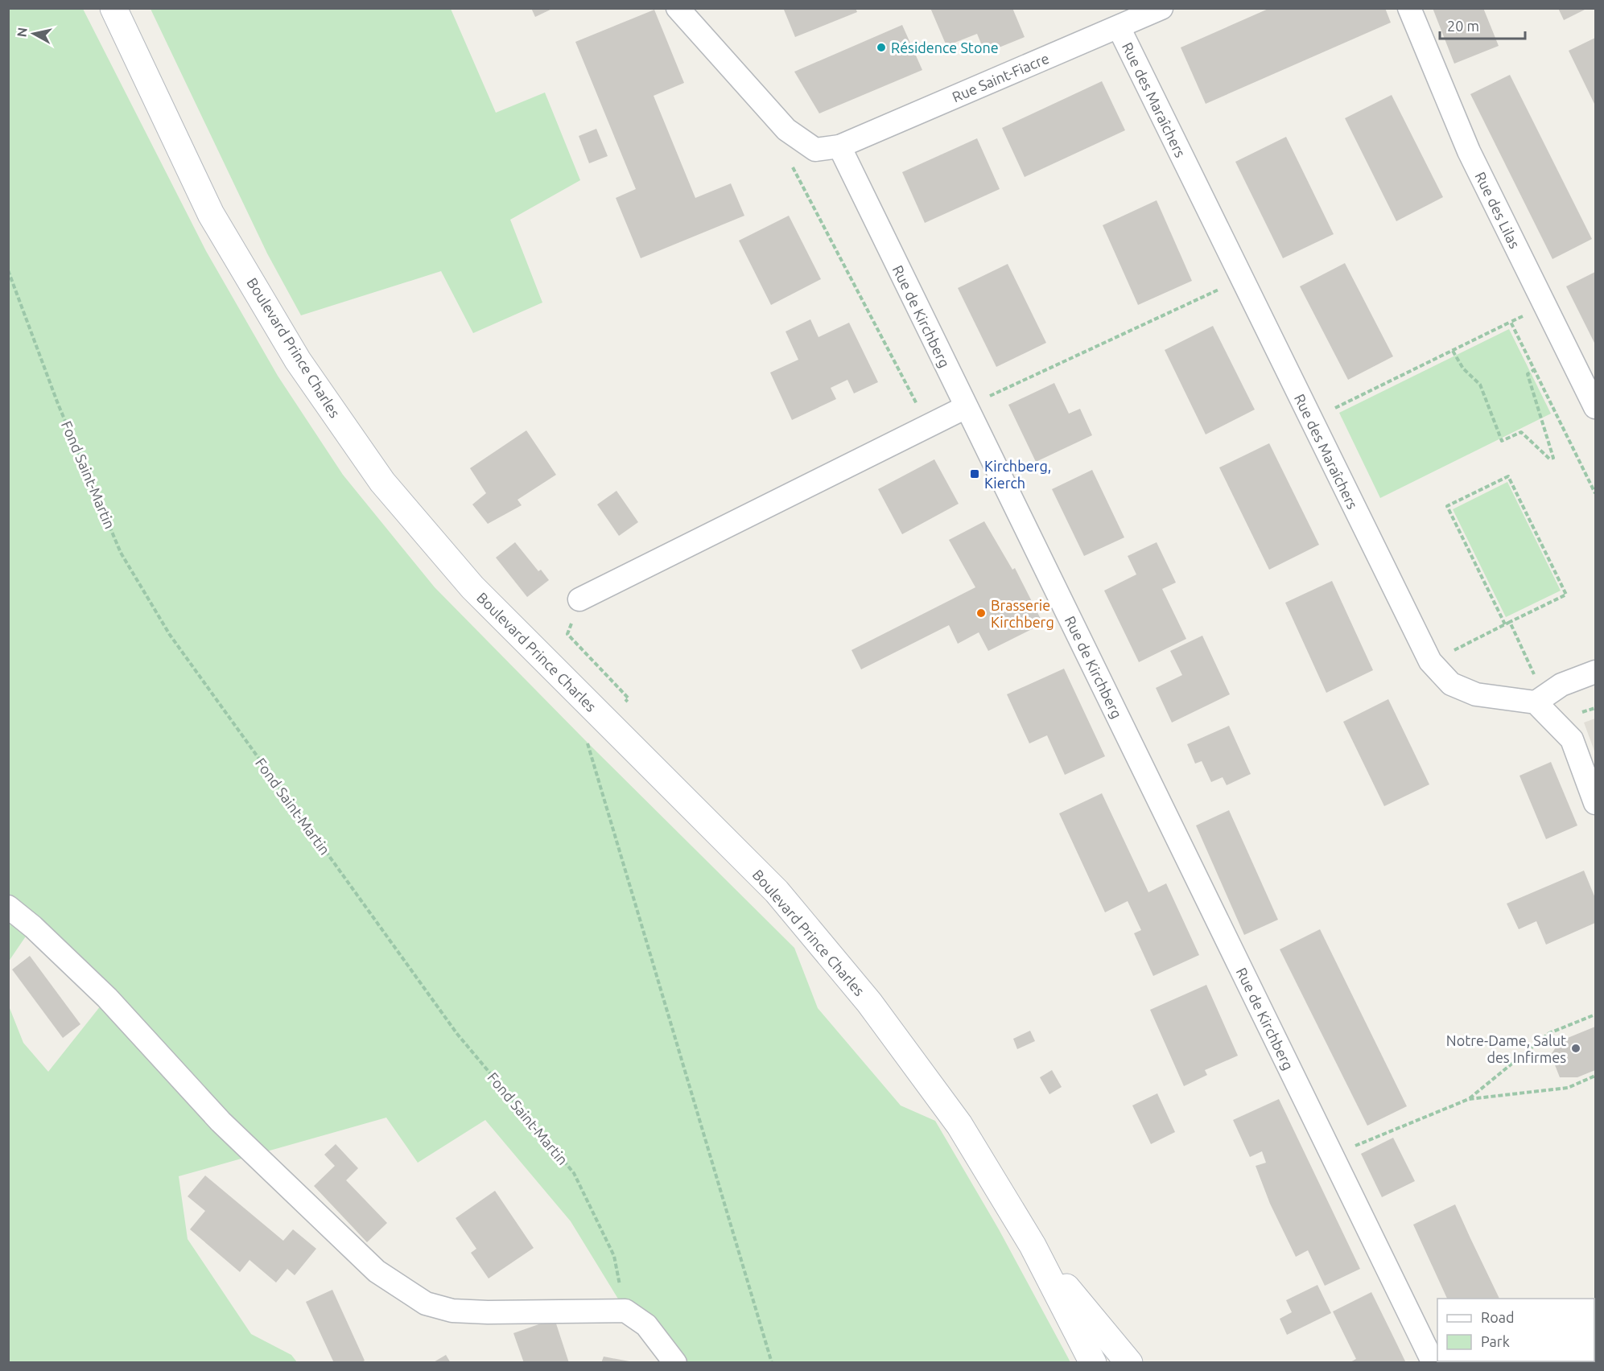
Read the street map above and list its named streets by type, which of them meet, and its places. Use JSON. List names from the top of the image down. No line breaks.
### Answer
{"streets":{"main road":["Boulevard Prince Charles"],"street":["Rue Saint-Fiacre","Rue des Maraîchers","Rue des Lilas","Rue de Kirchberg"],"path":["Fond Saint-Martin"]},"crossings":[["Rue Saint-Fiacre","Rue des Maraîchers"],["Rue Saint-Fiacre","Rue de Kirchberg"]],"places":{"other":["Résidence Stone","Brasserie Kirchberg","Notre-Dame, Salut des Infirmes"],"transit":["Kirchberg, Kierch"]},"legend":["Road","Park"],"scale_bar":"20 m","north":"left"}
